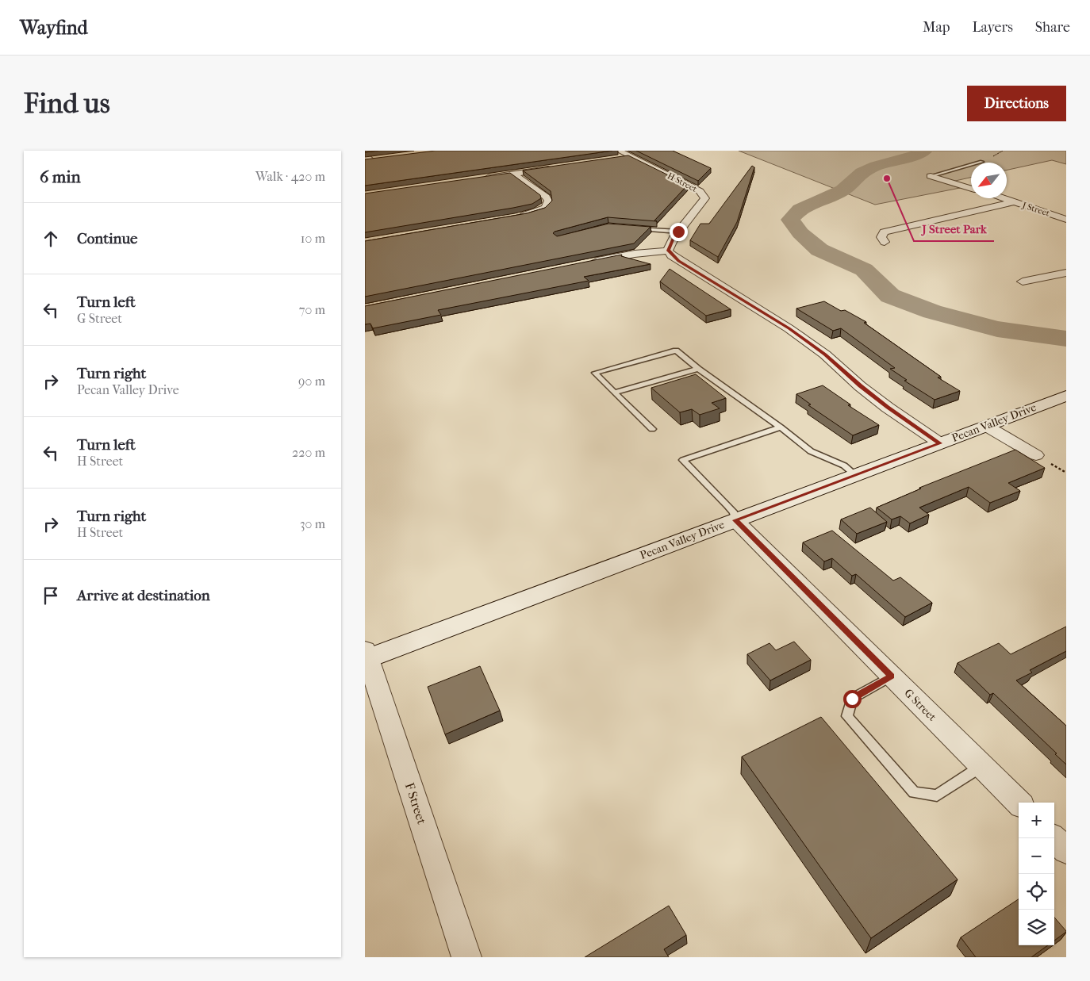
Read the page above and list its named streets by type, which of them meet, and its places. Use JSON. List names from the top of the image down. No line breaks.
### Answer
{"streets":{"main road":["Pecan Valley Drive"],"street":["H Street","J Street","G Street","F Street"]},"crossings":[["Pecan Valley Drive","G Street"],["Pecan Valley Drive","F Street"]],"places":["J Street Park"],"north":"bottom left","page":{"header":"Wayfind","nav":["Map","Layers","Share"],"buttons":"Directions","title":"Find us","heading":["6 min","Walk · 420 m"],"list":[["Continue","10 m"],["Turn left","G Street","70 m"],["Turn right","Pecan Valley Drive","90 m"],["Turn left","H Street","220 m"],["Turn right","H Street","30 m"],"Arrive at destination"],"map_buttons":["+","−"]}}
